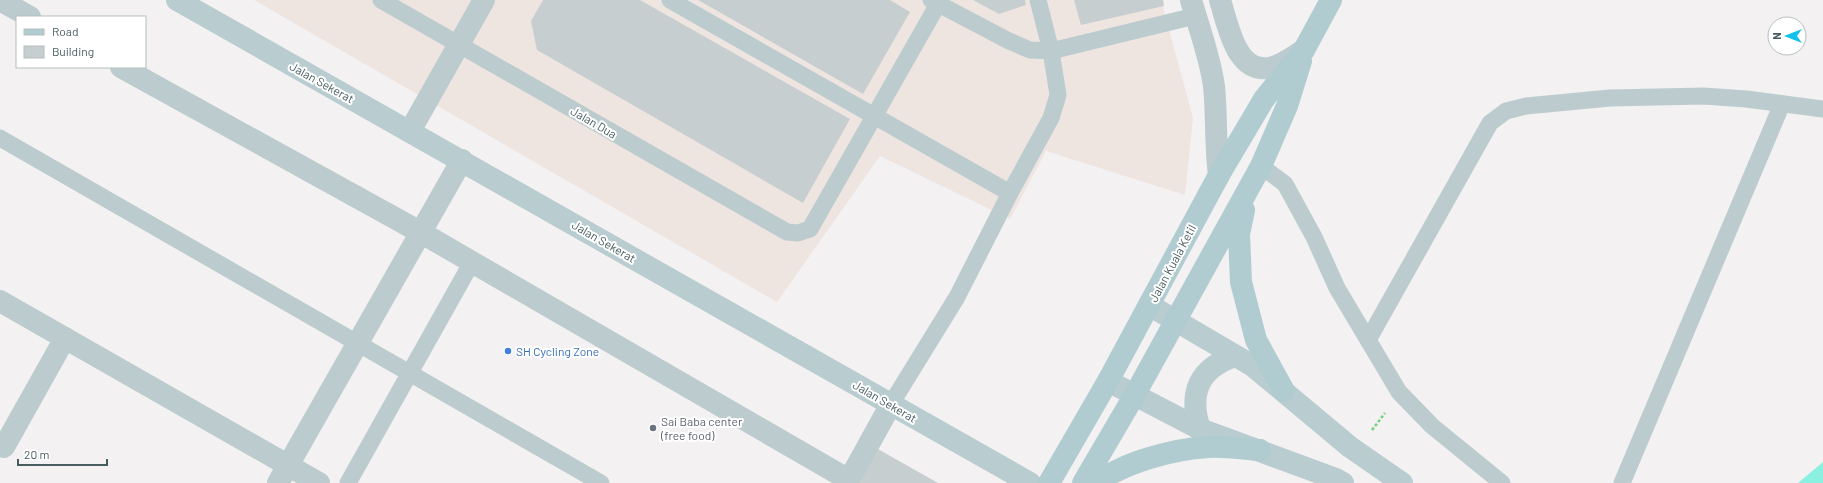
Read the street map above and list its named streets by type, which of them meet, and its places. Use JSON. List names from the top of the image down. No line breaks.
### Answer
{"streets":{"main road":["Jalan Kuala Ketil"],"street":["Jalan Sekerat"],"lane":["Jalan Dua"]},"places":["SH Cycling Zone","Sai Baba center (free food)"],"legend":["Road","Building"],"scale_bar":"20 m","north":"left"}
